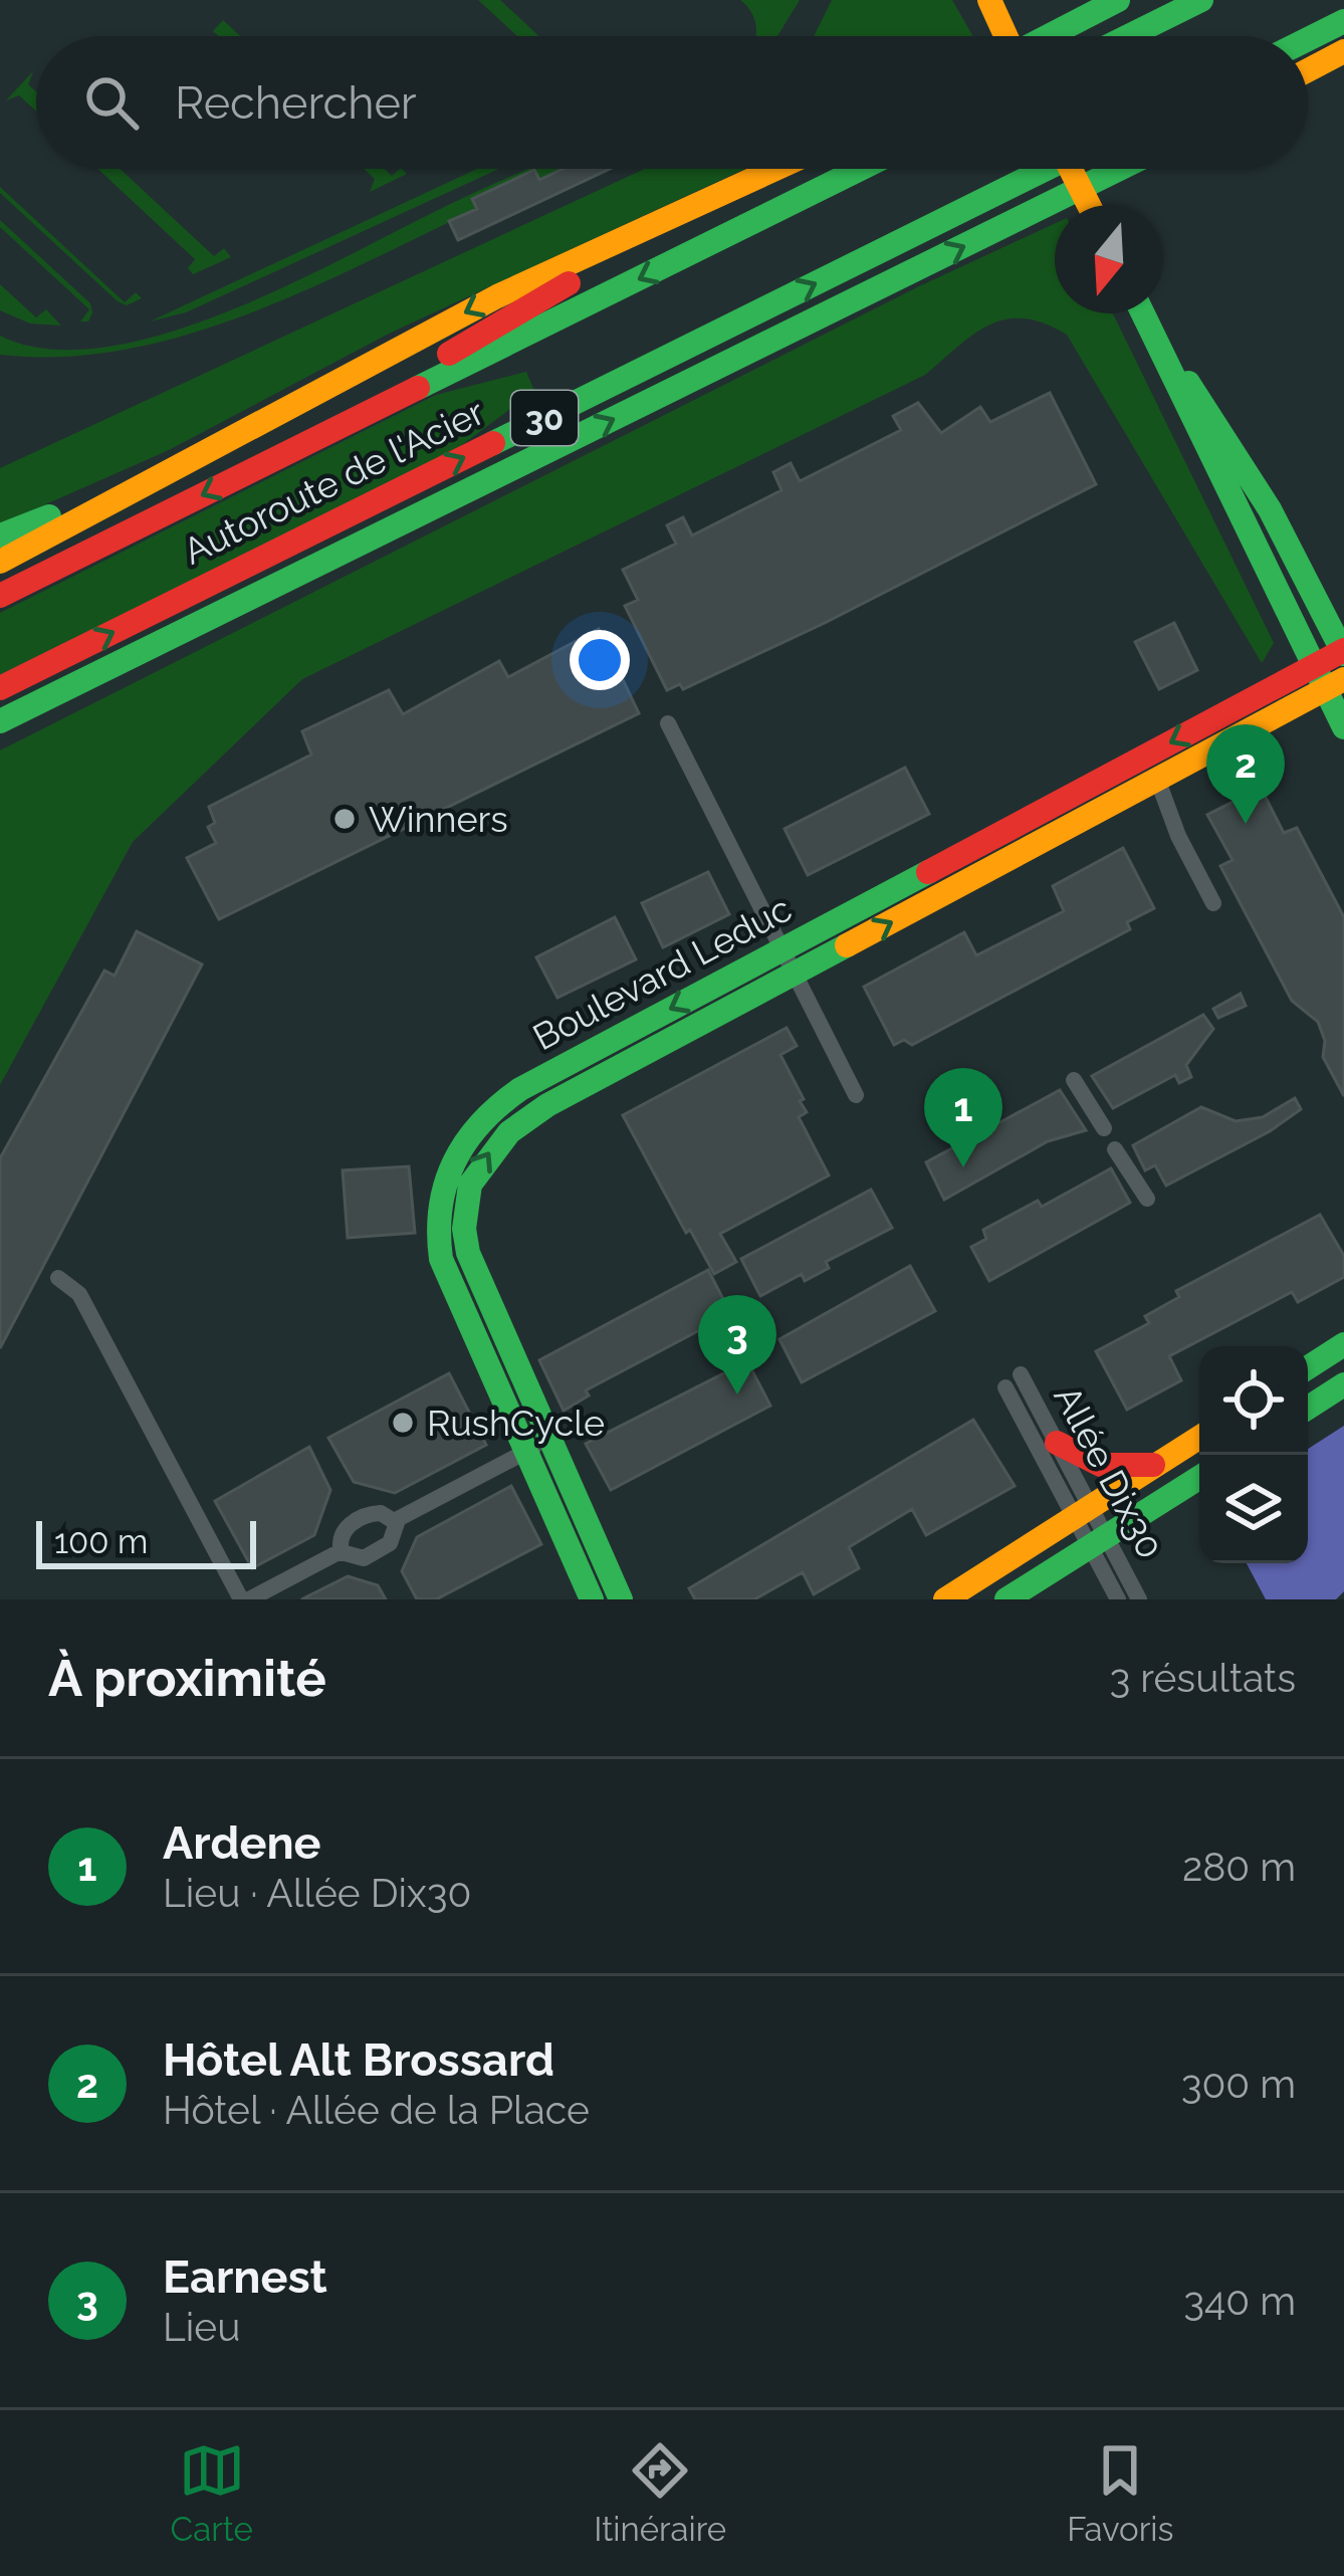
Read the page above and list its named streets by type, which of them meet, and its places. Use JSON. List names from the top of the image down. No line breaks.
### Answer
{"streets":{"main road":["30","Autoroute de l'Acier","Boulevard Leduc"],"street":["Allée Dix30"]},"places":["Winners","RushCycle"],"scale_bar":"100 m","north":"bottom","page":{"search":"Rechercher","pins":["2","1","3"],"scale":"100 m","heading":["À proximité","3 résultats"],"list":[{"mark":"1","name":"Ardene","note":"Lieu · Allée Dix30","value":"280 m"},{"mark":"2","name":"Hôtel Alt Brossard","note":"Hôtel · Allée de la Place","value":"300 m"},{"mark":"3","name":"Earnest","note":"Lieu","value":"340 m"}],"nav":["Carte","Itinéraire","Favoris"]}}
